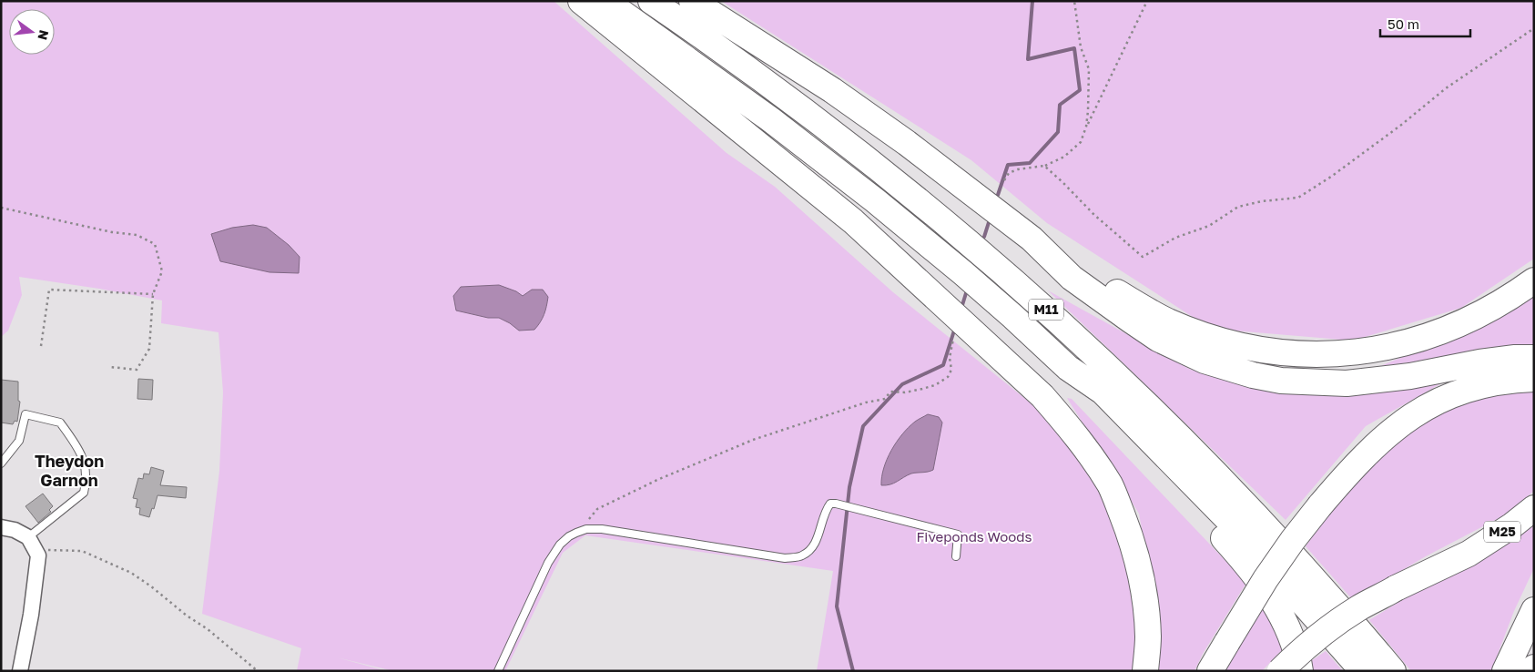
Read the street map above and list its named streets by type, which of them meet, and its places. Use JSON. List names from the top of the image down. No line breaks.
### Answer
{"streets":{"highway":["M11","M25"]},"districts":["Theydon Garnon"],"parks":["Fiveponds Woods"],"scale_bar":"50 m","north":"right"}
